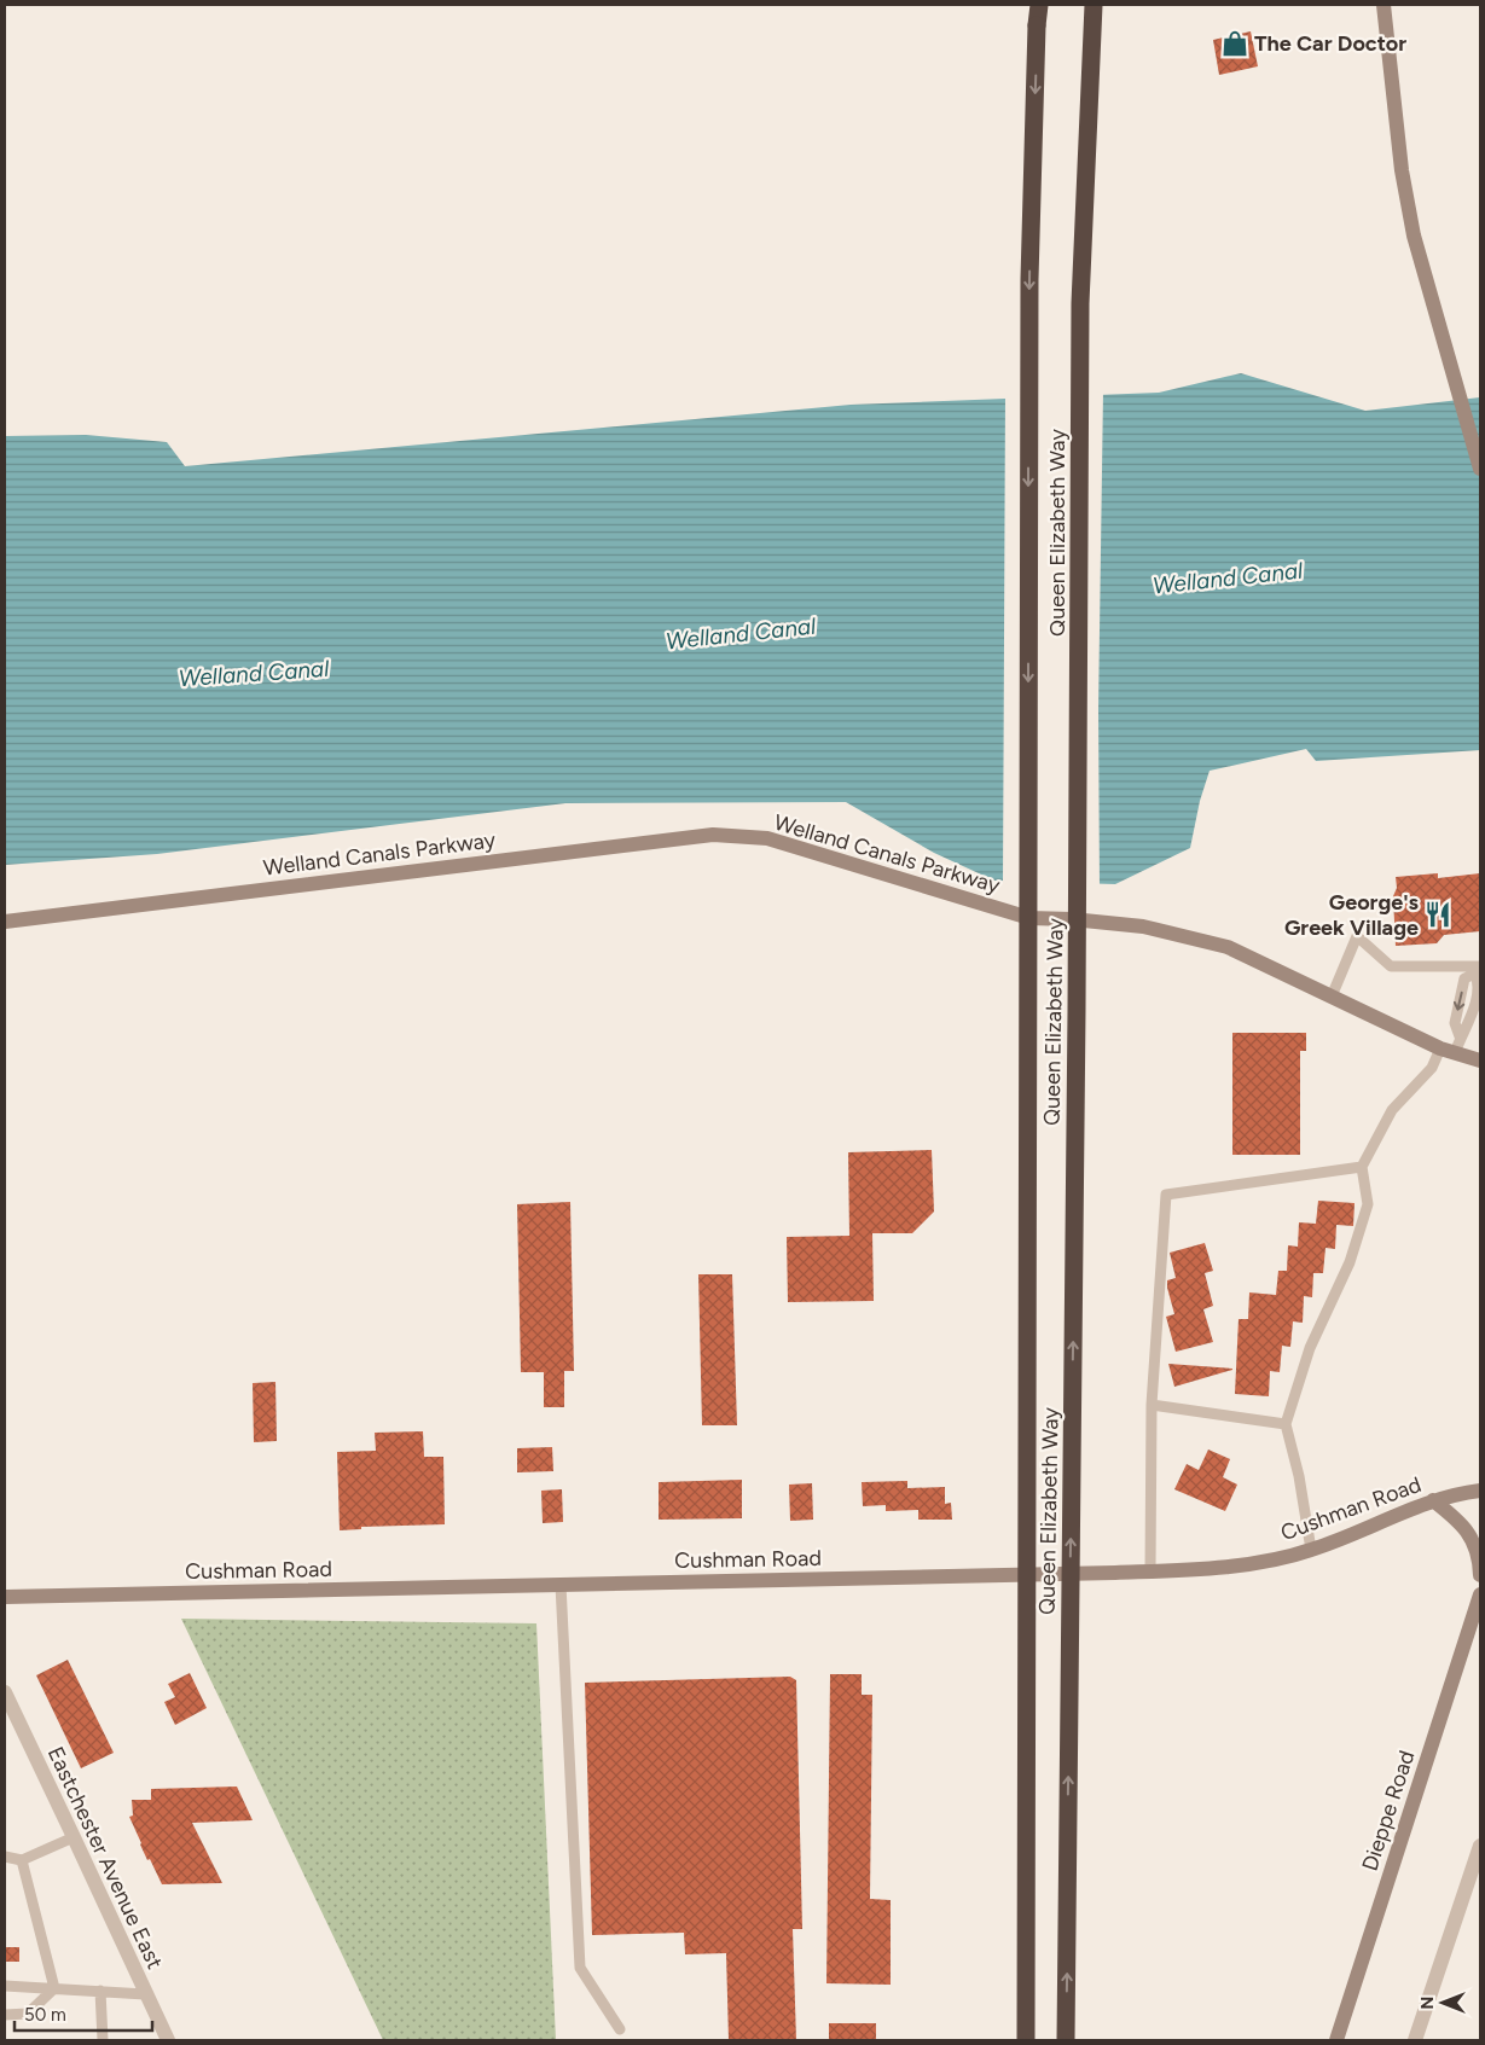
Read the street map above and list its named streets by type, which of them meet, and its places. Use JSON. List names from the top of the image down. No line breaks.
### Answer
{"streets":{"highway":["Queen Elizabeth Way"],"street":["Welland Canals Parkway","Cushman Road","Dieppe Road","Eastchester Avenue East"]},"water":["Welland Canal"],"places":{"shop":["The Car Doctor"],"restaurant":["George's Greek Village"]},"scale_bar":"50 m","north":"left"}
